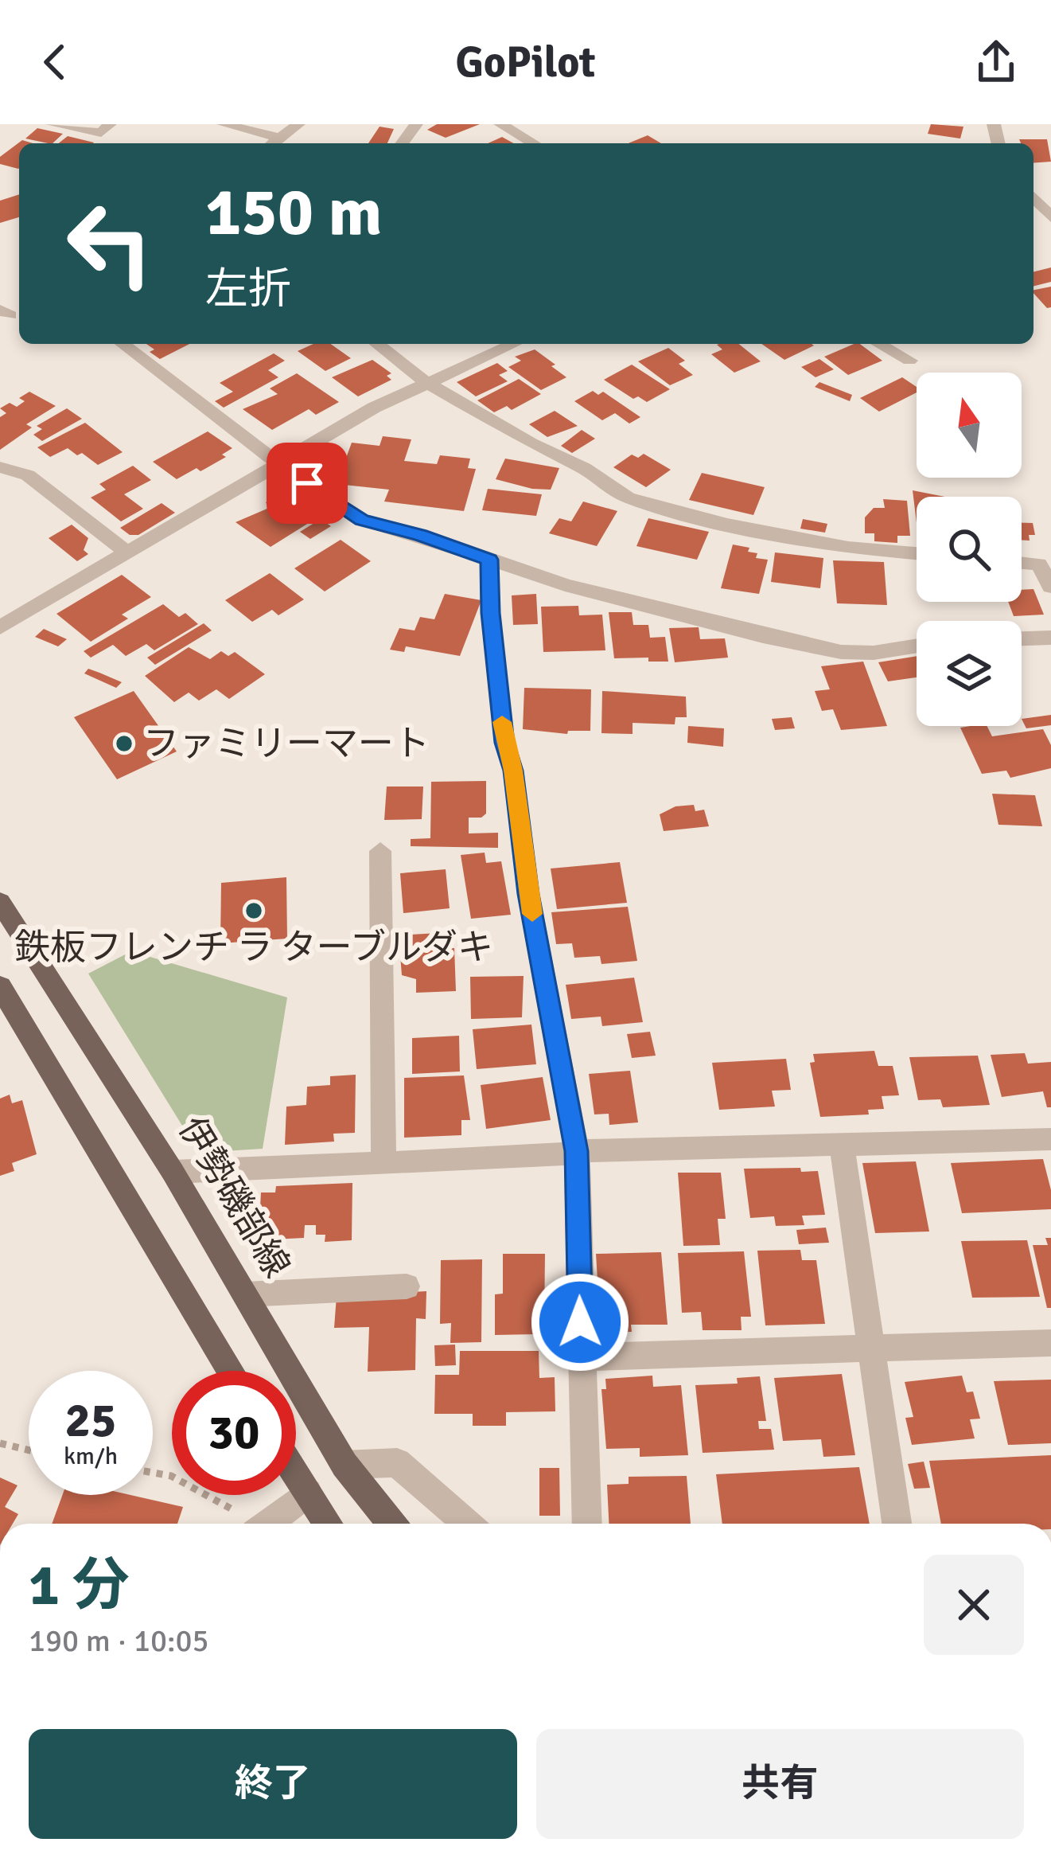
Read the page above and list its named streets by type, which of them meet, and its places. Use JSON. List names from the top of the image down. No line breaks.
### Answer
{"streets":{"main road":["伊勢磯部線"]},"places":["ファミリーマート","鉄板フレンチ ラ ターブルダキ"],"north":"top","page":{"header":"GoPilot","turn":["150 m","左折"],"speed":"25 km/h","limit":"30","heading":["1 分","190 m · 10:05"],"buttons":["終了","共有"]}}
